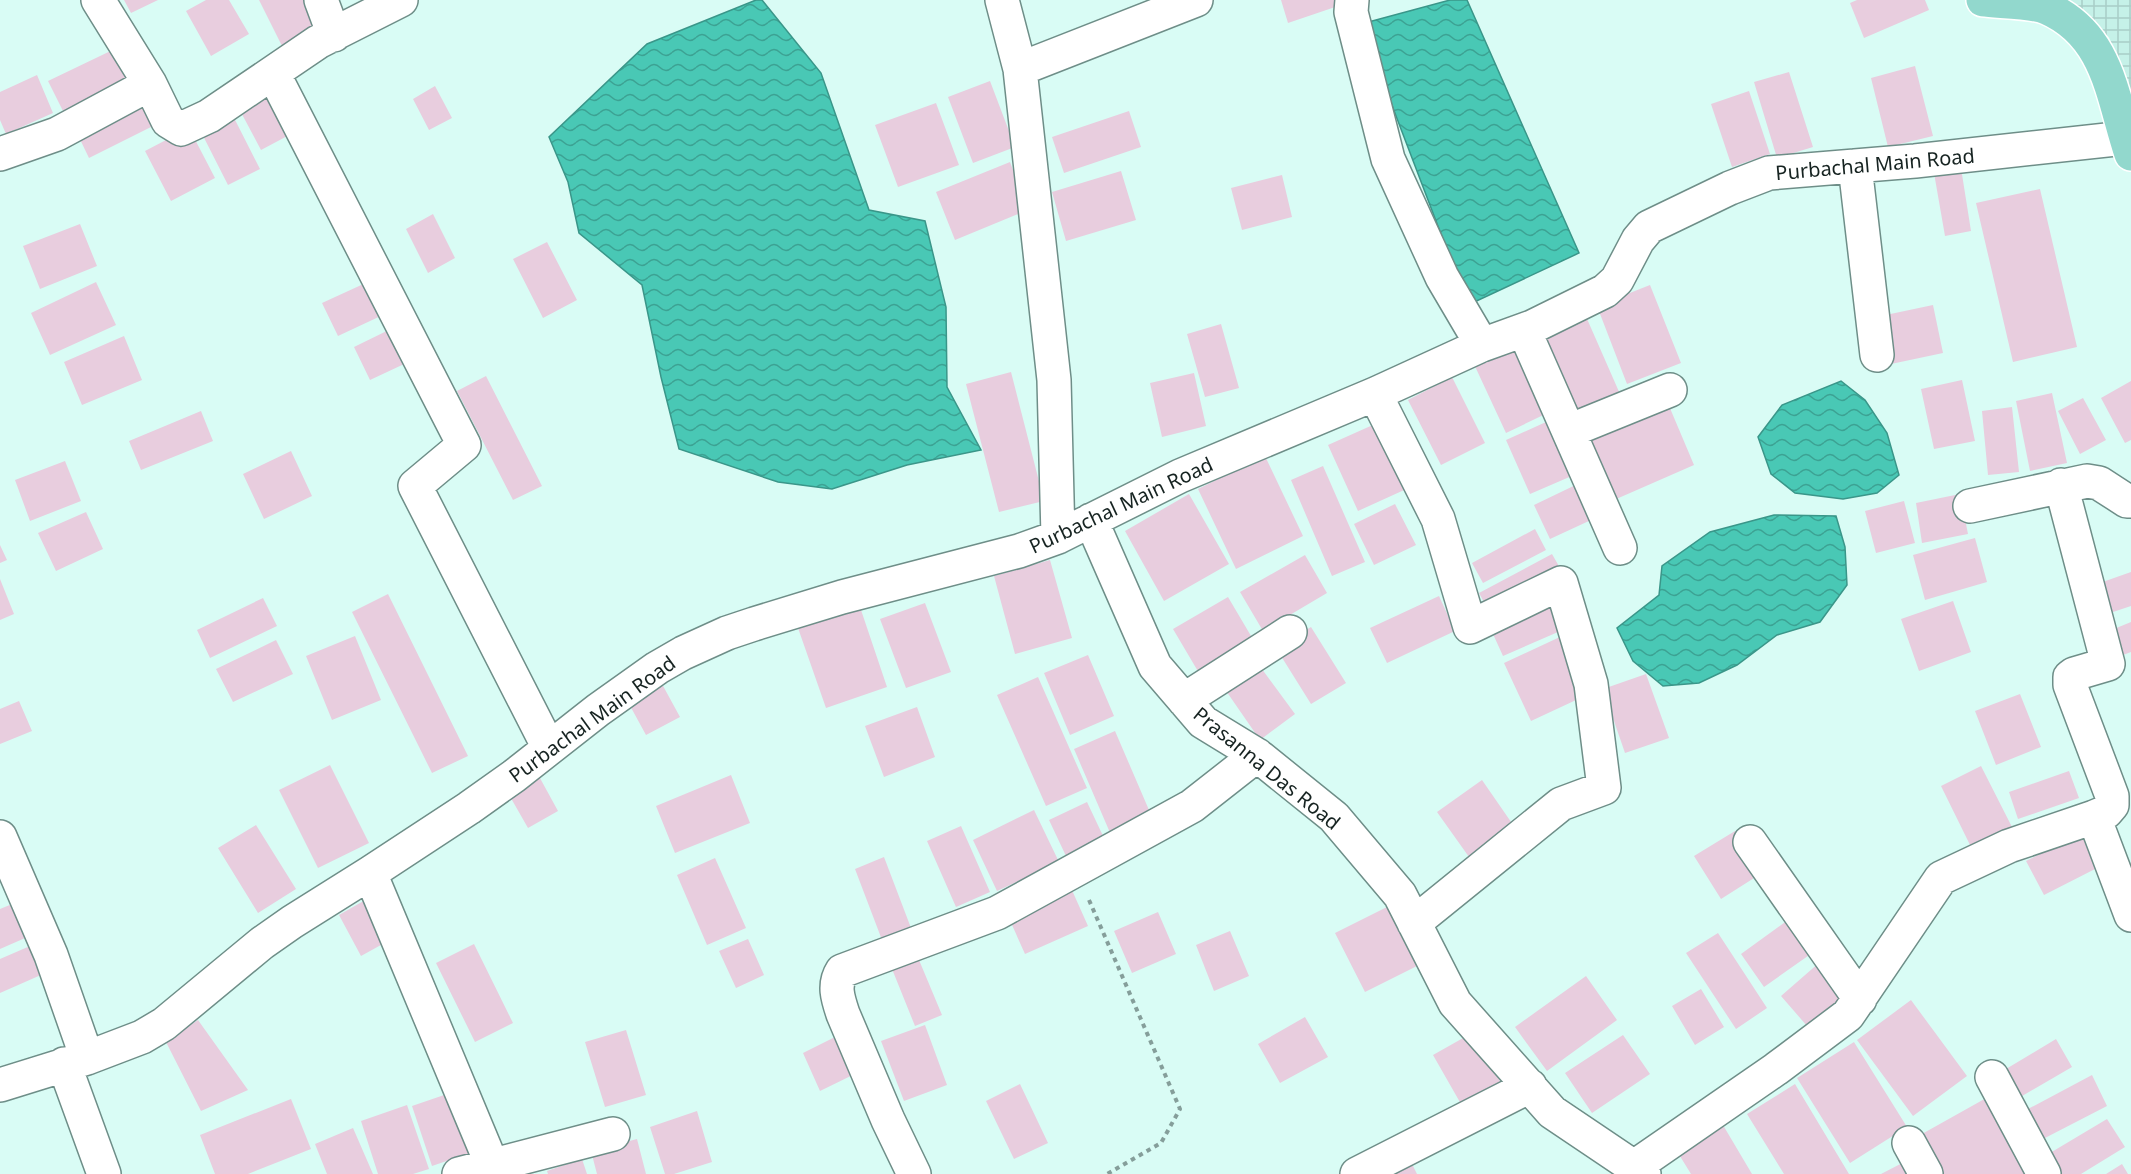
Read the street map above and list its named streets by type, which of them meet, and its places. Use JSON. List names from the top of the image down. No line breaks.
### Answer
{"streets":{"street":["Purbachal Main Road","Prasanna Das Road"]},"crossings":[["Purbachal Main Road","Prasanna Das Road"]]}
